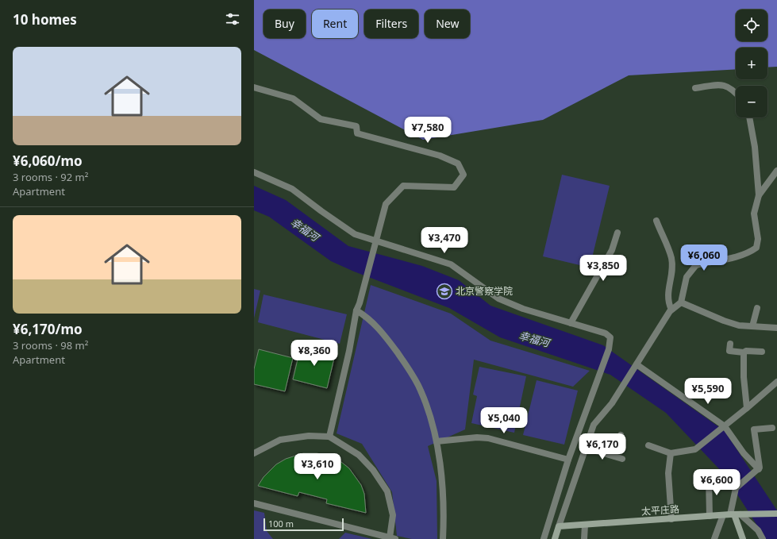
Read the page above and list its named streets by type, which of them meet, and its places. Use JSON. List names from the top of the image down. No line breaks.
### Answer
{"streets":{"street":["太平庄路"]},"water":["幸福河"],"places":{"school or university":["北京警察学院"]},"scale_bar":"100 m","page":{"heading":"10 homes","map_buttons":["+","−"],"chip":["Buy","Rent","Filters","New"],"list":[{"name":"¥6,060/mo","note":"3 rooms · 92 m² · Apartment"},{"name":"¥6,170/mo","note":"3 rooms · 98 m² · Apartment"}],"price":["¥7,580","¥3,470","¥6,060","¥3,850","¥8,360","¥5,590","¥5,040","¥6,170","¥3,610","¥6,600"],"scale":"100 m"}}
